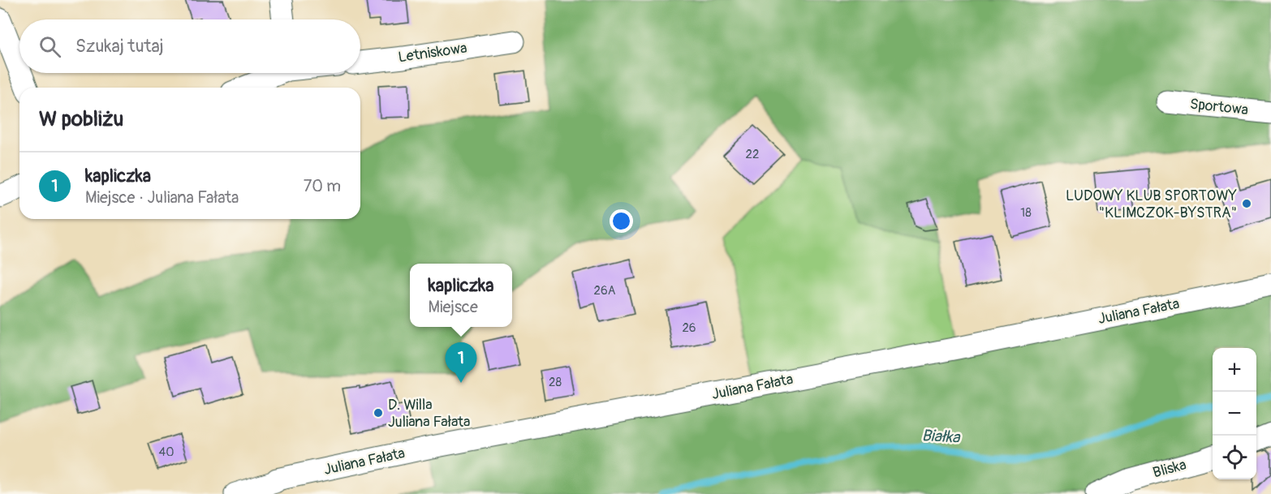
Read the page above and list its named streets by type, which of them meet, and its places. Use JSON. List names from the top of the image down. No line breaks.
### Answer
{"streets":{"street":["Letniskowa","Sportowa","Juliana Fałata","Bliska"]},"water":["Białka"],"places":["LUDOWY KLUB SPORTOWY \"KLIMCZOK-BYSTRA\"","D. Willa Juliana Fałata"],"house_numbers":["22","18","26A","26","28","40"],"page":{"search":"Szukaj tutaj","heading":"W pobliżu","list":[{"mark":"1","name":"kapliczka","note":"Miejsce · Juliana Fałata","value":"70 m"}],"popup":["kapliczka","Miejsce"],"pins":"1","map_buttons":["+","−"]}}
